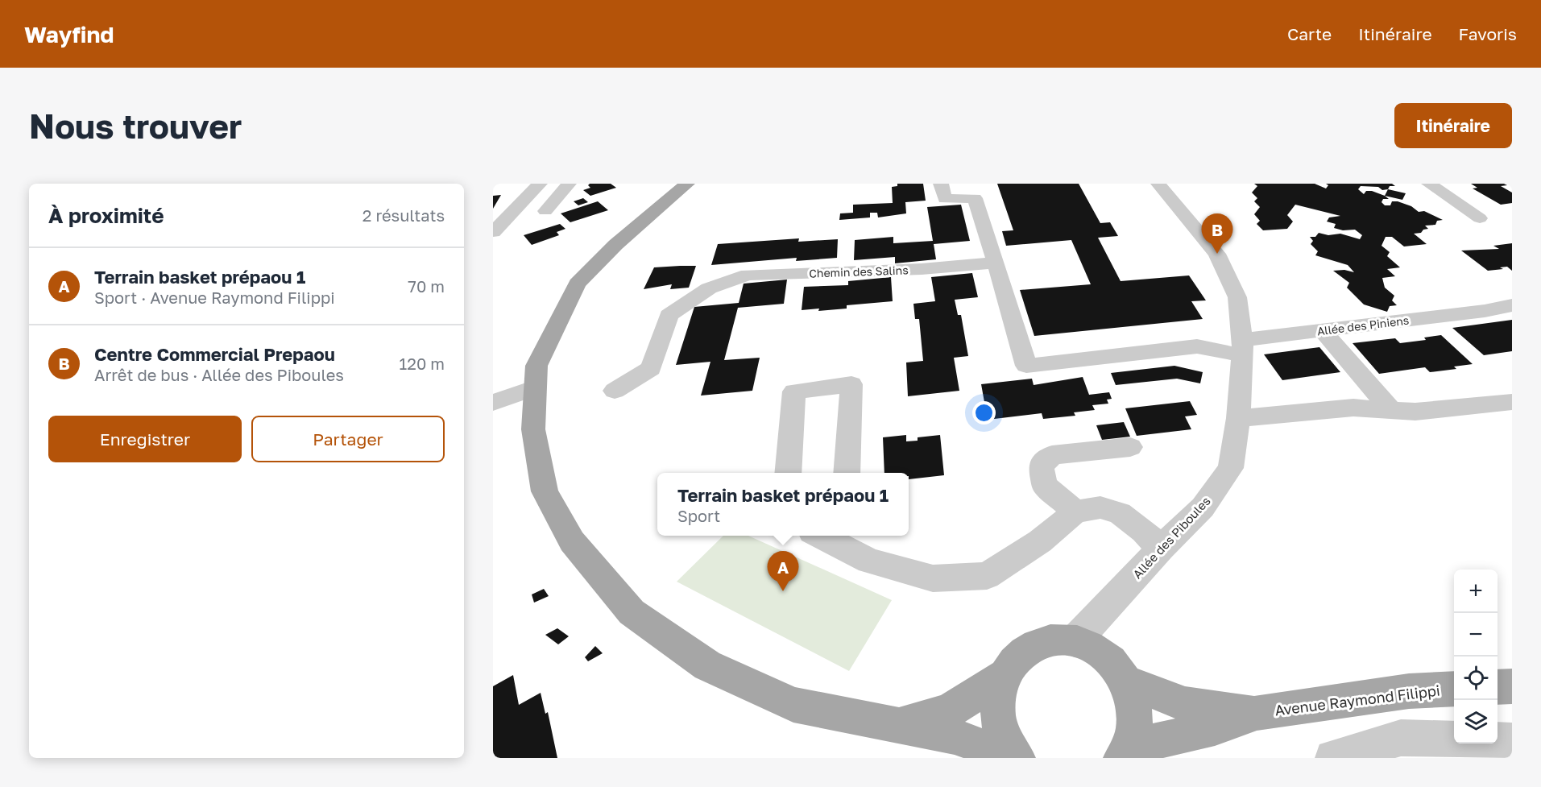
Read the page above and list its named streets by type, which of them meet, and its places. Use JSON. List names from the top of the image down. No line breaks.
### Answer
{"streets":{"main road":["Avenue Raymond Filippi"],"street":["Chemin des Salins","Allée des Piniens","Allée des Piboules"]},"crossings":[["Chemin des Salins","Allée des Piniens"],["Allée des Piniens","Allée des Piboules"]],"page":{"header":"Wayfind","nav":["Carte","Itinéraire","Favoris"],"buttons":["Itinéraire",["Enregistrer","Partager"]],"title":"Nous trouver","heading":["À proximité","2 résultats"],"pins":["B","A"],"list":[{"mark":"A","name":"Terrain basket prépaou 1","note":"Sport · Avenue Raymond Filippi","value":"70 m"},{"mark":"B","name":"Centre Commercial Prepaou","note":"Arrêt de bus · Allée des Piboules","value":"120 m"}],"popup":["Terrain basket prépaou 1","Sport"],"map_buttons":["+","−"]}}
